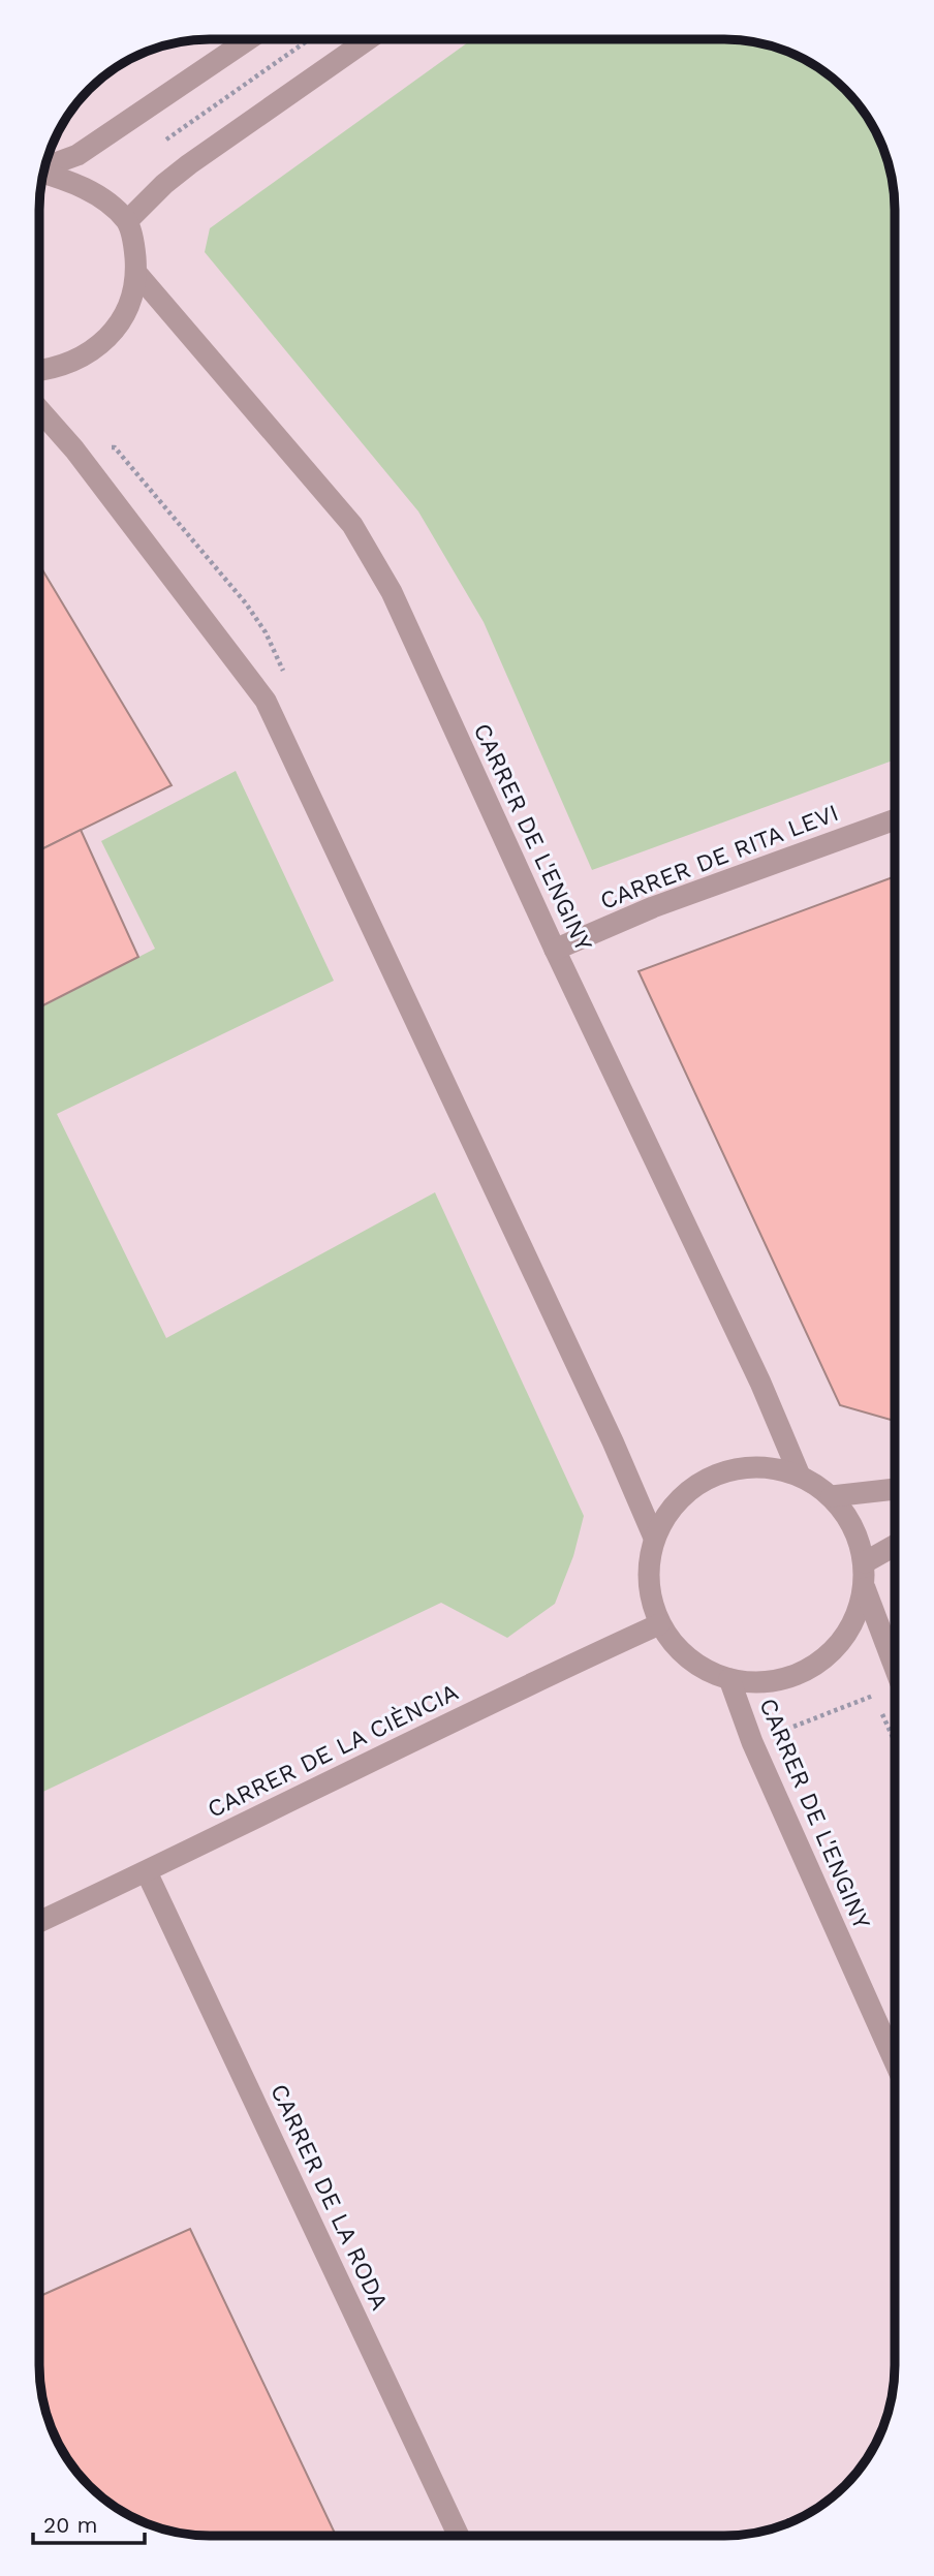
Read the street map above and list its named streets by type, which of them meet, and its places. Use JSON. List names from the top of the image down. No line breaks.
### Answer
{"streets":{"street":["CARRER DE L'ENGINY","CARRER DE RITA LEVI","CARRER DE LA CIÈNCIA","CARRER DE LA RODA"]},"crossings":[["CARRER DE L'ENGINY","CARRER DE RITA LEVI"],["CARRER DE L'ENGINY","CARRER DE LA CIÈNCIA"],["CARRER DE LA CIÈNCIA","CARRER DE LA RODA"]],"scale_bar":"20 m"}
